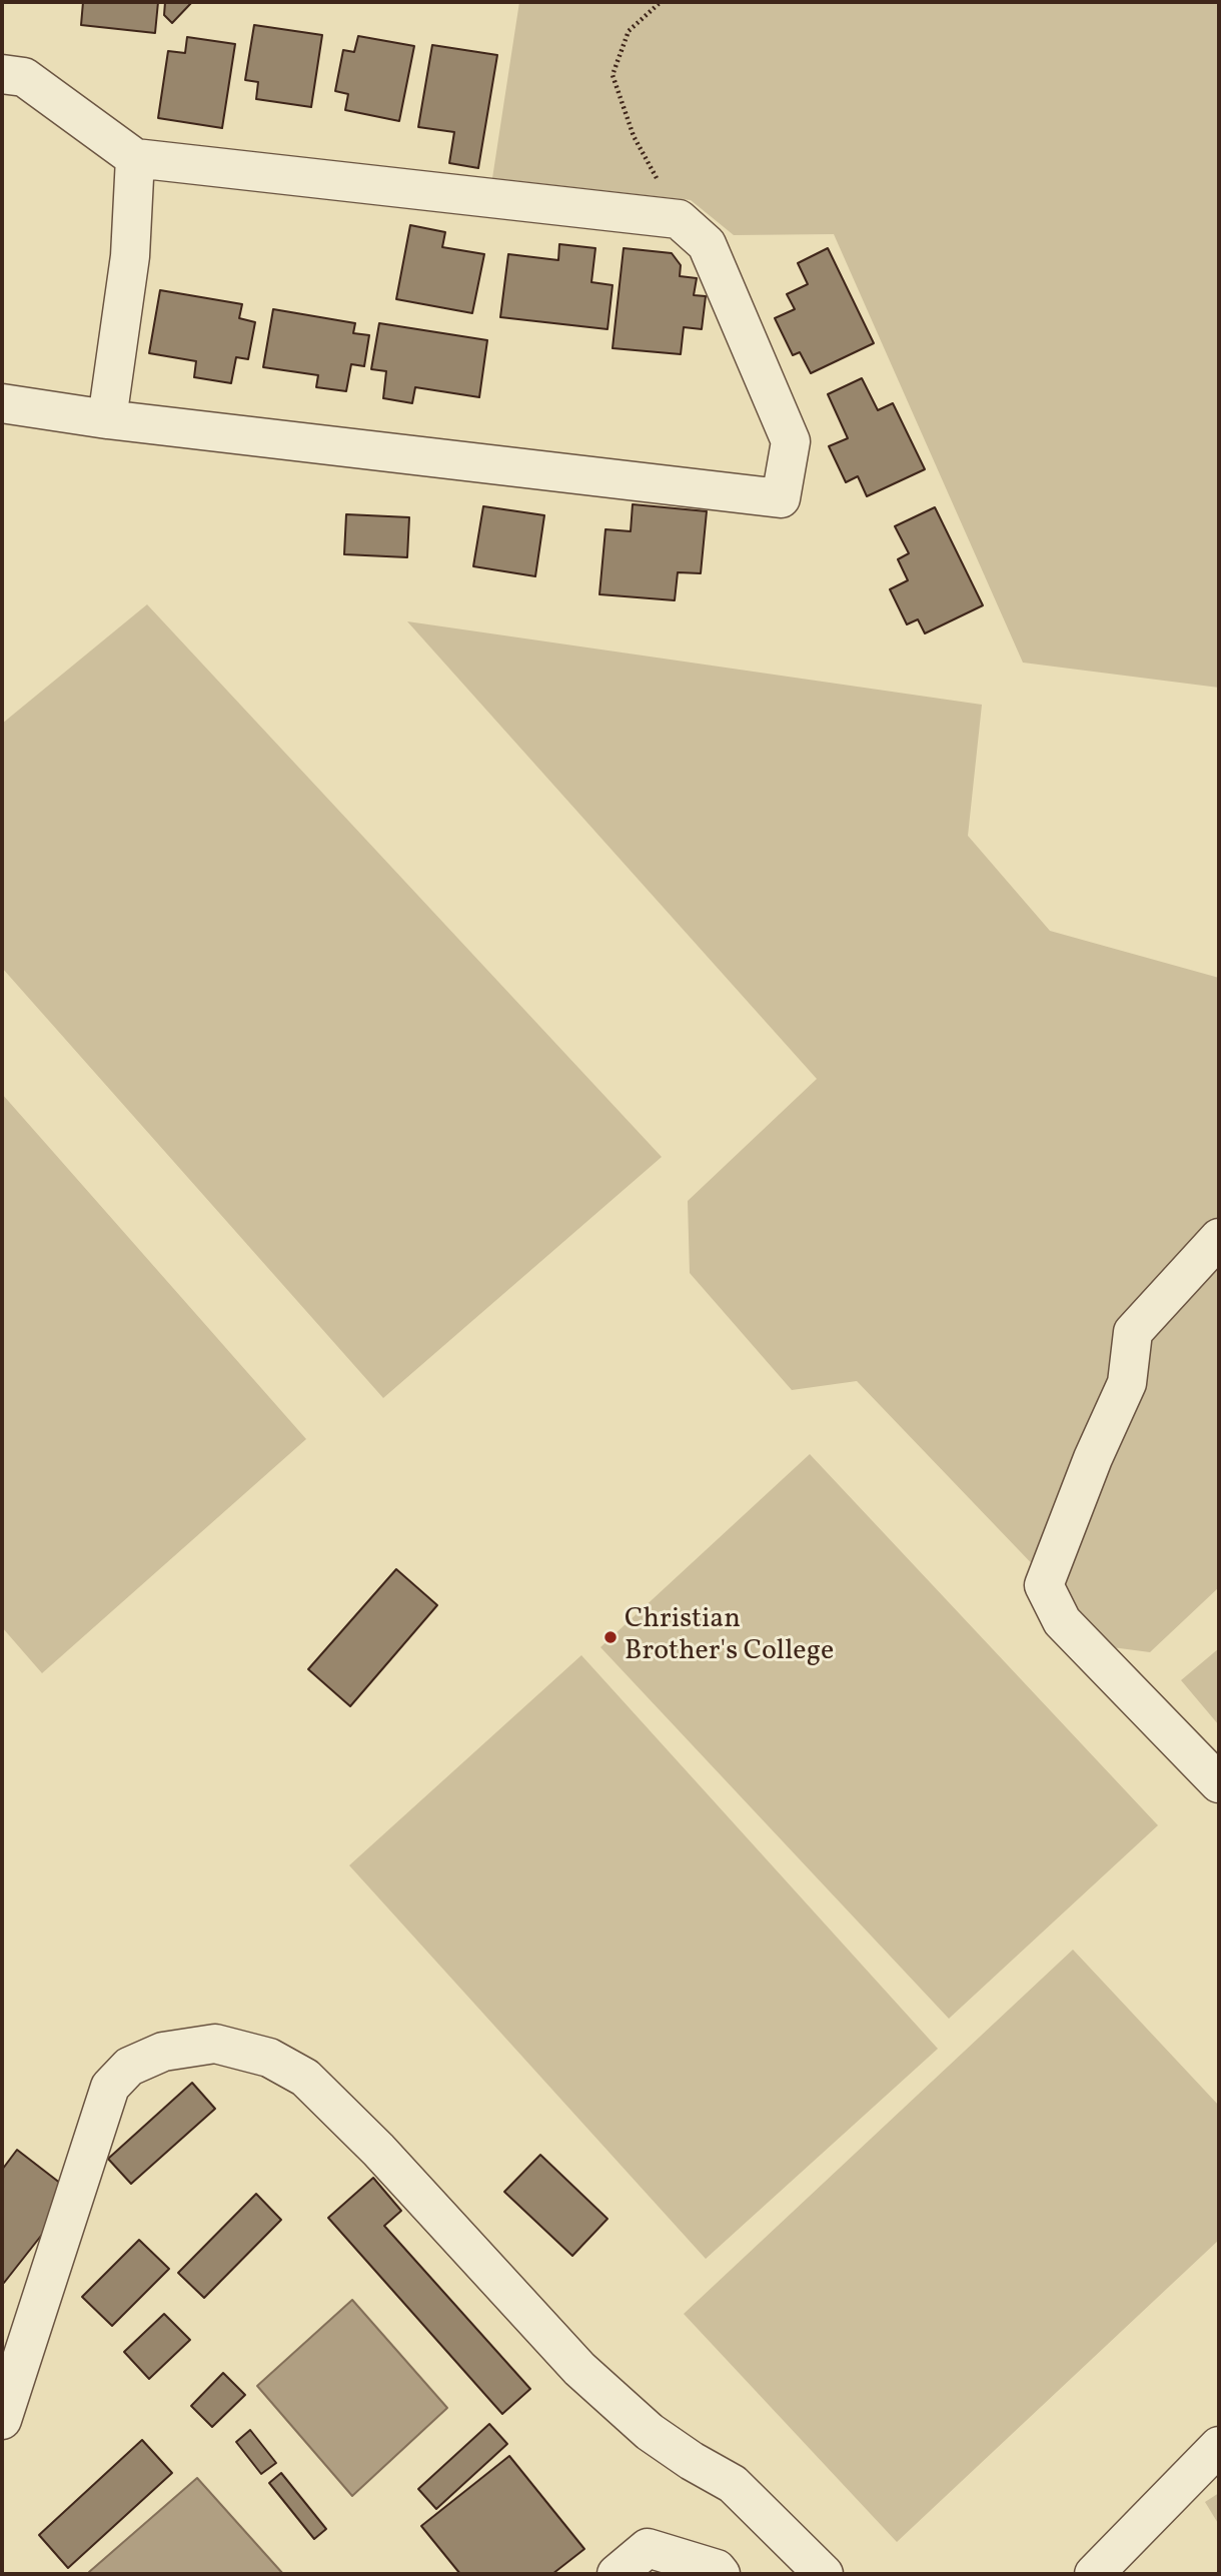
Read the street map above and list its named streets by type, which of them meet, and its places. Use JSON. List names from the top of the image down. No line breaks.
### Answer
{"places":["Christian Brother's College"]}
